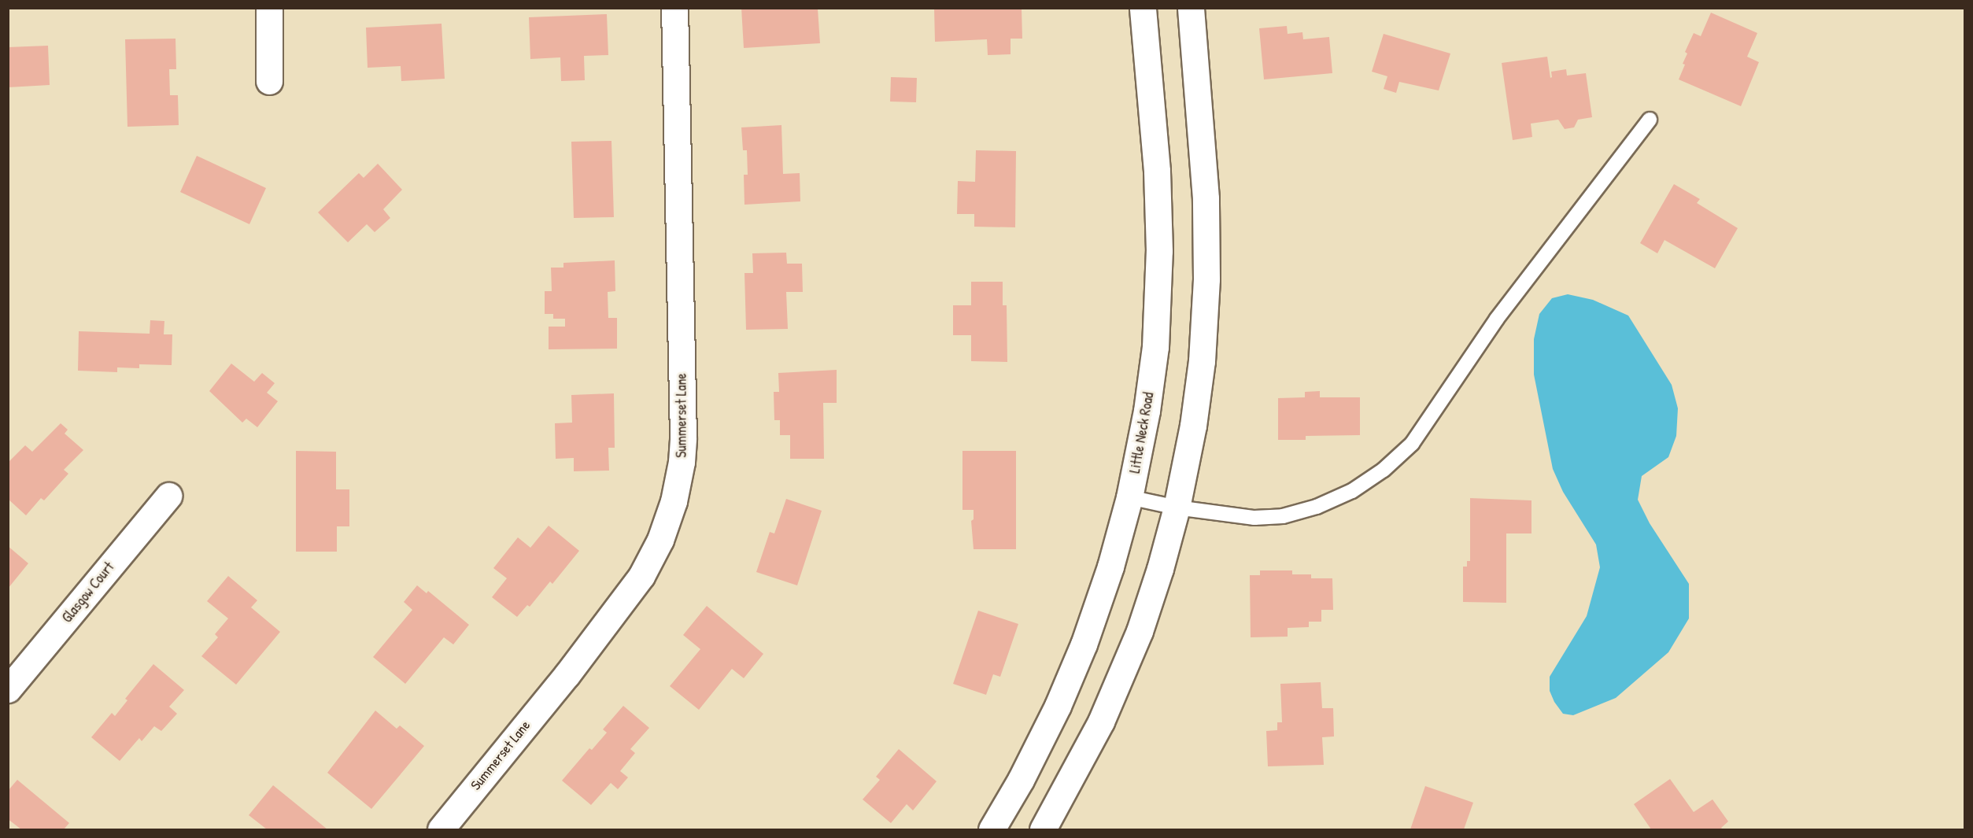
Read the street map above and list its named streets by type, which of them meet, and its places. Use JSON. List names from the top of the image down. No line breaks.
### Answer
{"streets":{"street":["Summerset Lane","Little Neck Road","Glasgow Court"]}}
